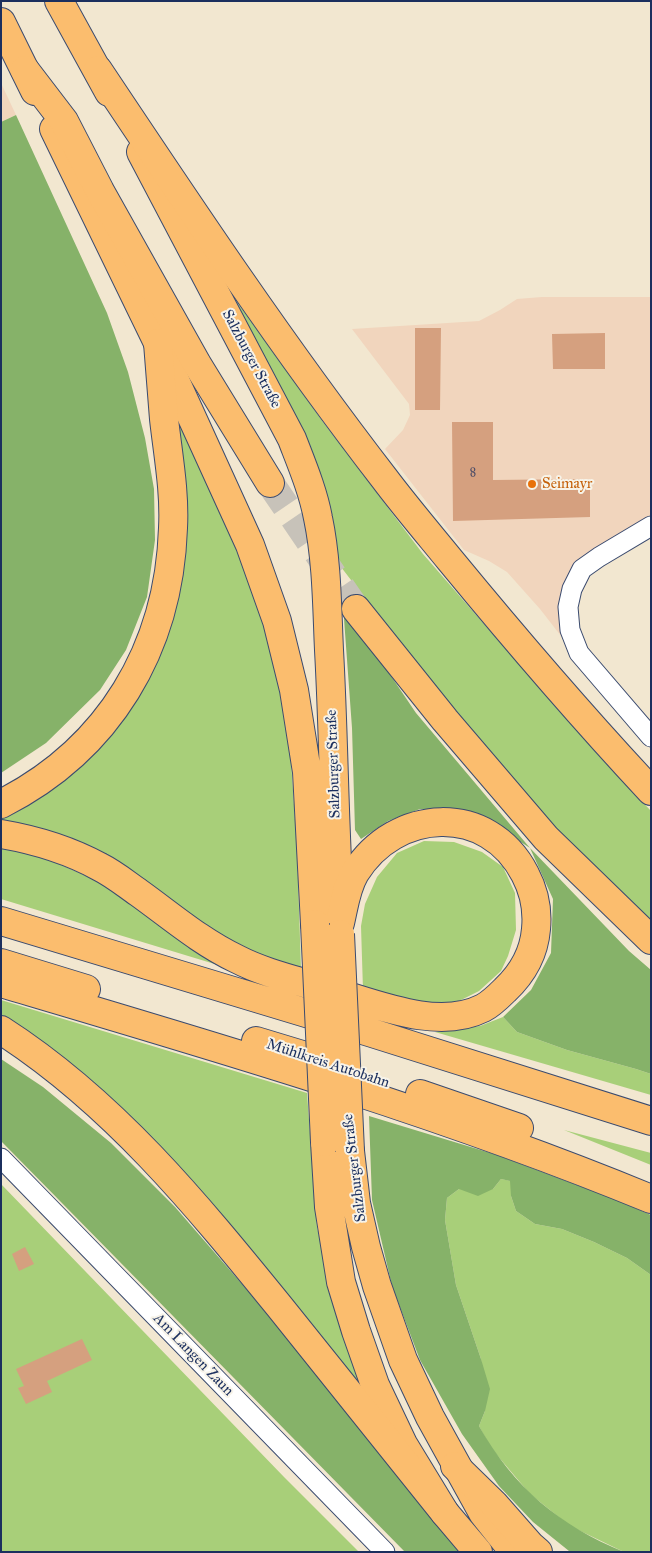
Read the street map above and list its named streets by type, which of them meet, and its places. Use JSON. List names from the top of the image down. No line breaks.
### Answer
{"streets":{"main road":["Salzburger Straße","Mühlkreis Autobahn"],"street":["Am Langen Zaun"]},"places":["Seimayr"],"house_numbers":["8"]}
